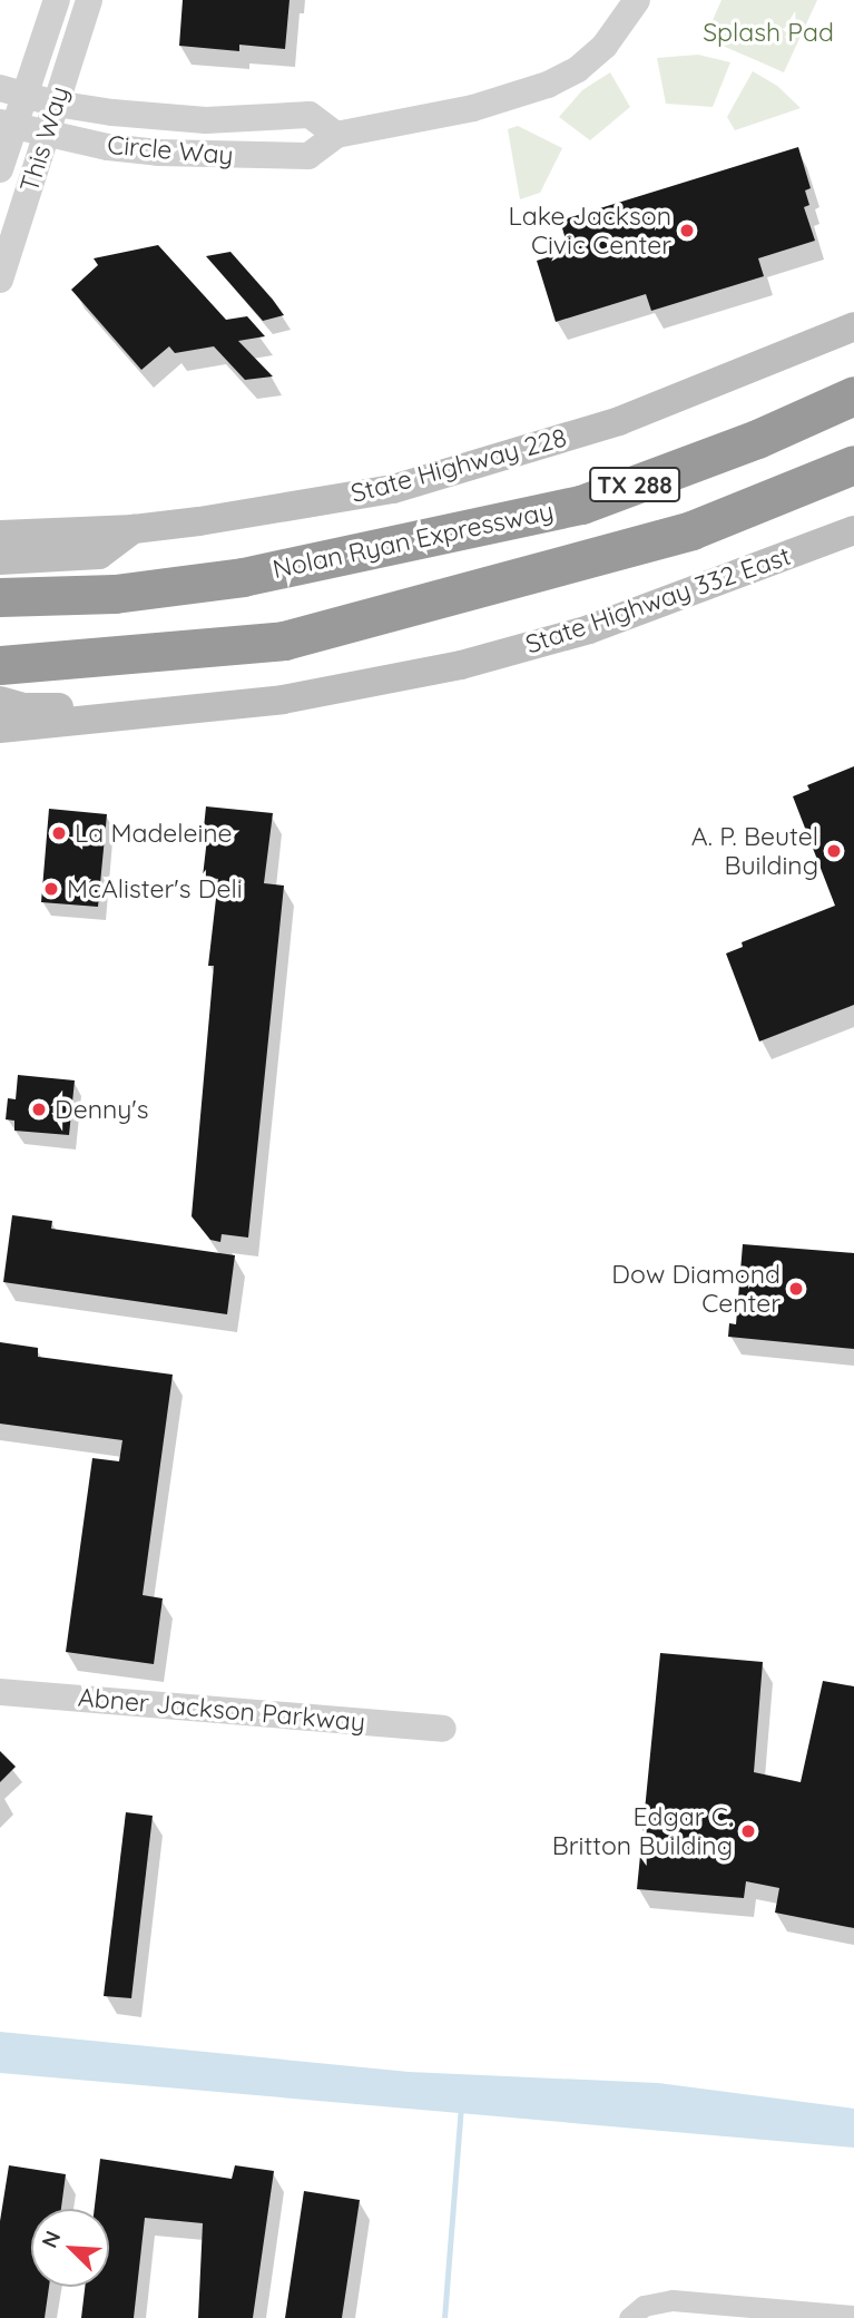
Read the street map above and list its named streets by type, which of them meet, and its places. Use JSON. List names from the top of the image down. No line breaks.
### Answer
{"streets":{"highway":["TX 288","Nolan Ryan Expressway"],"main road":["State Highway 228","State Highway 332 East"],"street":["This Way","Circle Way","Abner Jackson Parkway"]},"crossings":[["This Way","Circle Way"]],"parks":["Splash Pad"],"places":["Lake Jackson Civic Center","La Madeleine","A. P. Beutel Building","McAlister's Deli","Denny's","Dow Diamond Center","Edgar C. Britton Building"],"north":"top left"}
